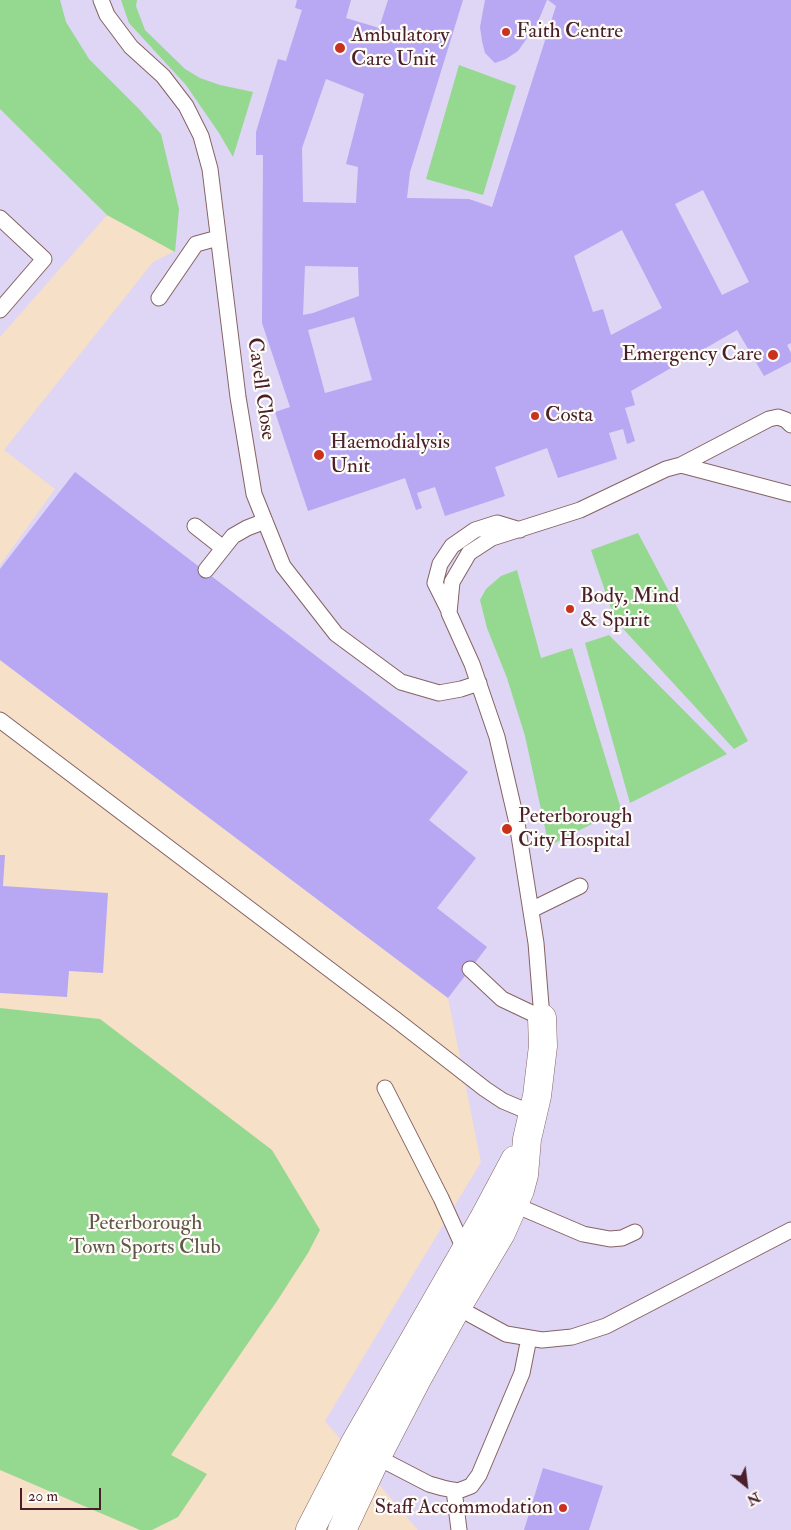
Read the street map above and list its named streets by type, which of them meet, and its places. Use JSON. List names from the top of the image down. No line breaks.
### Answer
{"streets":{"lane":["Cavell Close"]},"parks":["Peterborough Town Sports Club"],"places":["Faith Centre","Ambulatory Care Unit","Emergency Care","Costa","Haemodialysis Unit","Body, Mind & Spirit","Peterborough City Hospital","Staff Accommodation"],"scale_bar":"20 m","north":"bottom right"}
